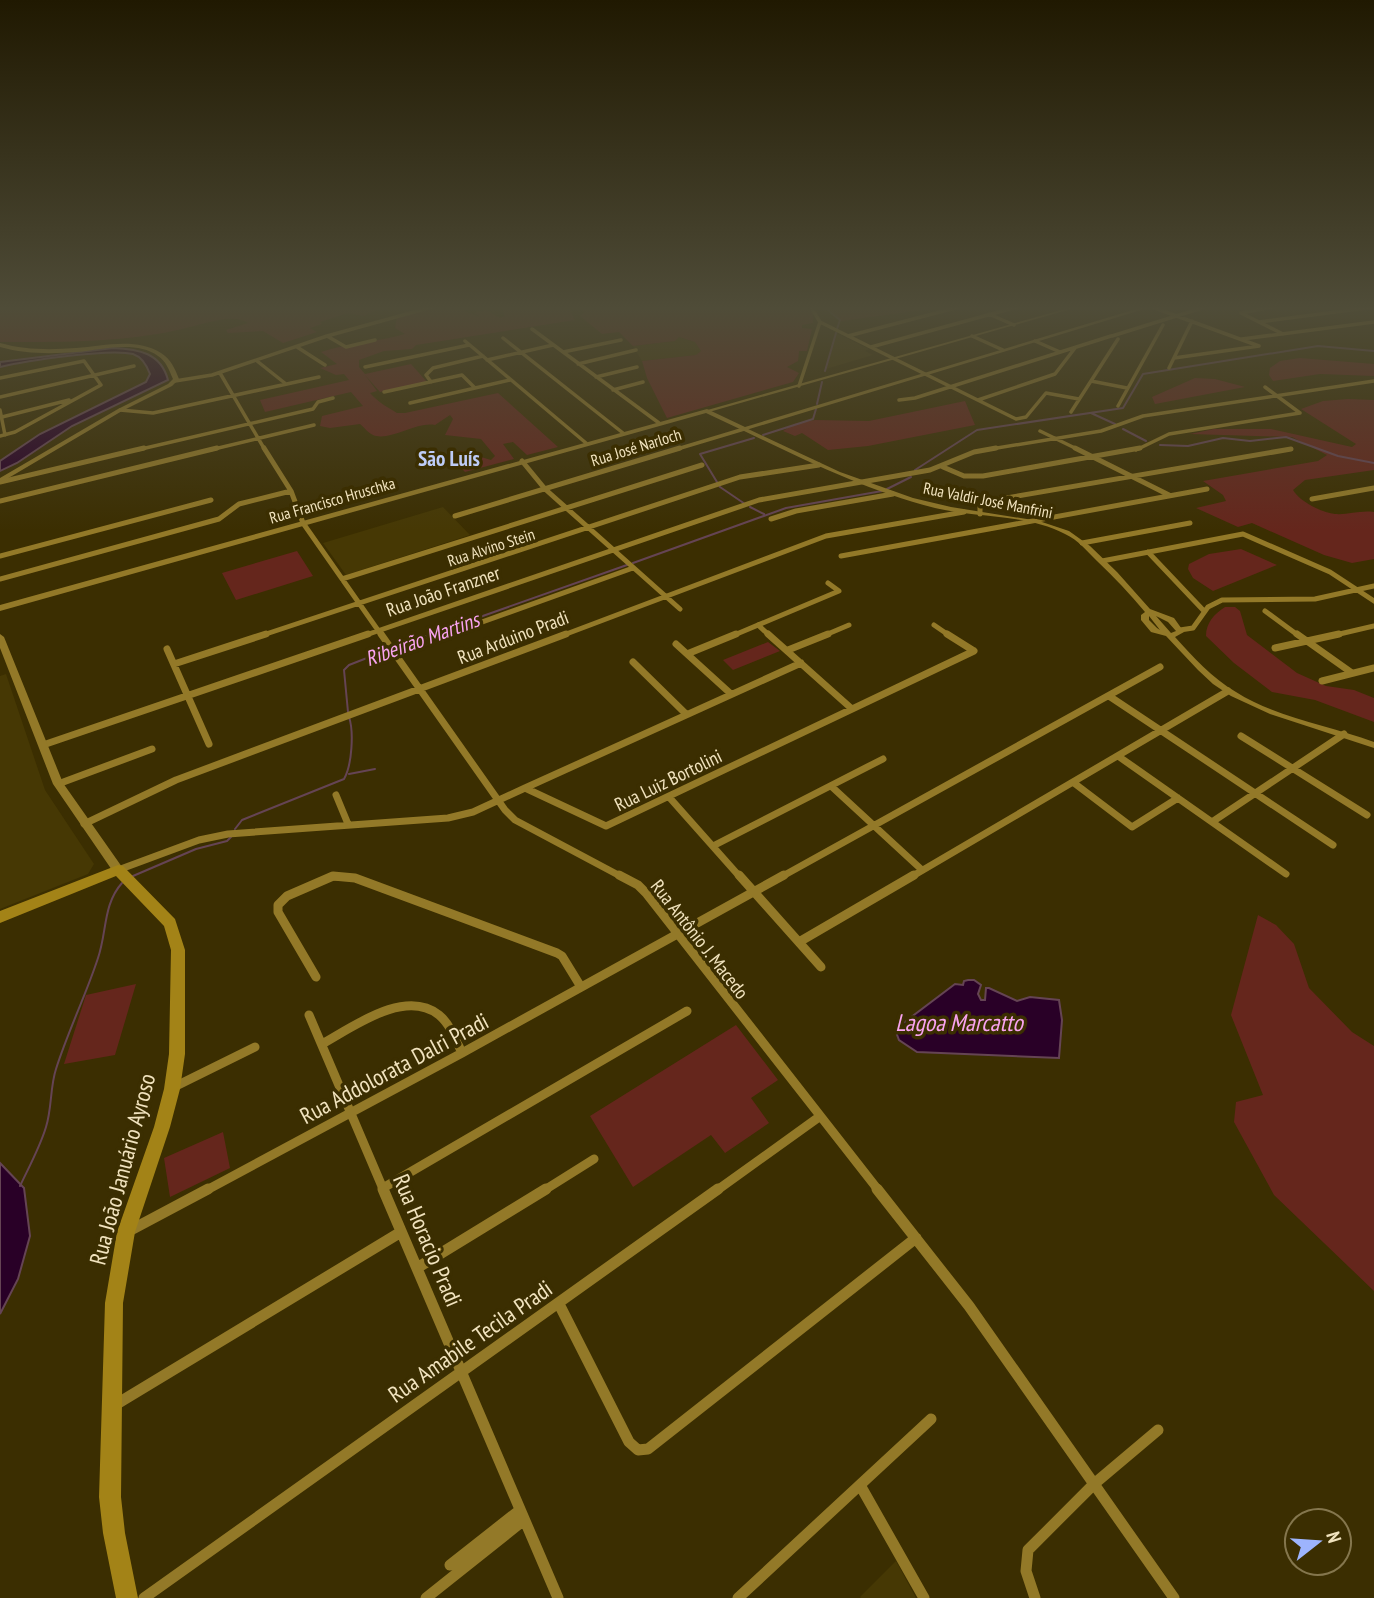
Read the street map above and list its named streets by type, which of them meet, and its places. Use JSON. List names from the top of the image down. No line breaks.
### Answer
{"streets":{"main road":["Rua José Narloch","Rua Francisco Hruschka","Rua Valdir José Manfrini","Rua João Januário Ayroso"],"street":["Rua Alvino Stein","Rua João Franzner","Rua Arduino Pradi","Rua Luiz Bortolini","Rua Antônio J. Macedo","Rua Addolorata Dalri Pradi","Rua Horacio Pradi","Rua Amabile Tecila Pradi"]},"crossings":[["Rua José Narloch","Rua Valdir José Manfrini"],["Rua Francisco Hruschka","Rua Valdir José Manfrini"],["Rua Francisco Hruschka","Rua Antônio J. Macedo"],["Rua Valdir José Manfrini","Rua Alvino Stein"],["Rua Valdir José Manfrini","Rua João Franzner"],["Rua Valdir José Manfrini","Rua Arduino Pradi"],["Rua Alvino Stein","Rua Antônio J. Macedo"],["Rua João Franzner","Rua Antônio J. Macedo"],["Rua João Franzner","Rua João Januário Ayroso"],["Rua Arduino Pradi","Rua Antônio J. Macedo"],["Rua Arduino Pradi","Rua João Januário Ayroso"],["Rua Antônio J. Macedo","Rua Addolorata Dalri Pradi"],["Rua Antônio J. Macedo","Rua Amabile Tecila Pradi"],["Rua Addolorata Dalri Pradi","Rua João Januário Ayroso"],["Rua Addolorata Dalri Pradi","Rua Horacio Pradi"],["Rua Horacio Pradi","Rua Amabile Tecila Pradi"]],"districts":["São Luís"],"water":["Ribeirão Martins","Lagoa Marcatto"],"north":"right"}
